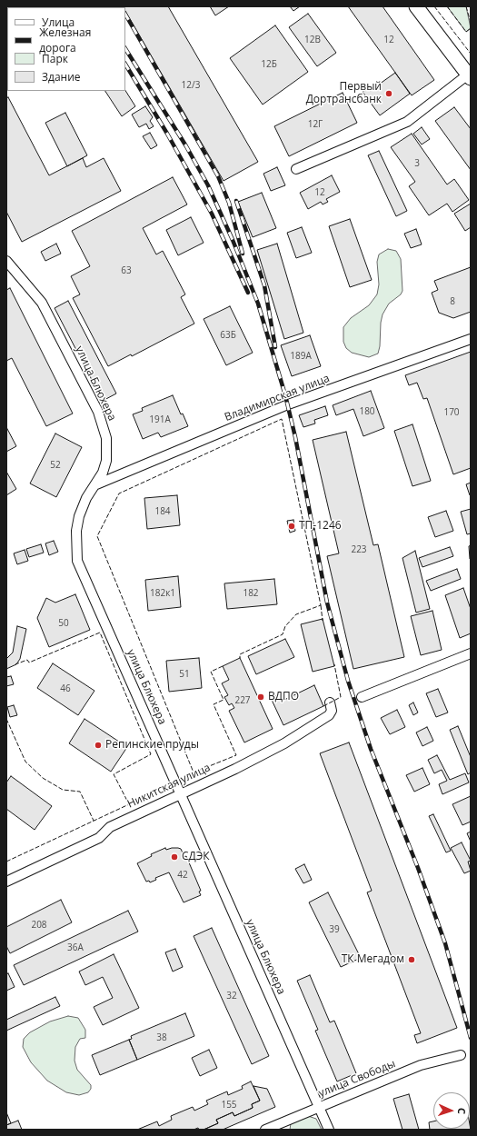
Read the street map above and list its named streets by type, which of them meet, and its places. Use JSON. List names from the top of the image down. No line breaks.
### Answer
{"streets":{"street":["улица Блюхера","Владимирская улица","Никитская улица","улица Свободы"]},"crossings":[["улица Блюхера","Владимирская улица"],["улица Блюхера","Никитская улица"],["улица Блюхера","улица Свободы"]],"places":["Первый Дортрансбанк","ТП-1246","ВДПО","Репинские пруды","СДЭК","ТК Мегадом"],"house_numbers":["12В","12","12Б","12/3","12Г","3","12","63","8","63Б","189А","180","170","191А","52","184","223","182к1","182","50","51","46","227","42","208","39","36А","32","38","155"],"legend":["Улица","Железная дорога","Парк","Здание"],"north":"right"}
